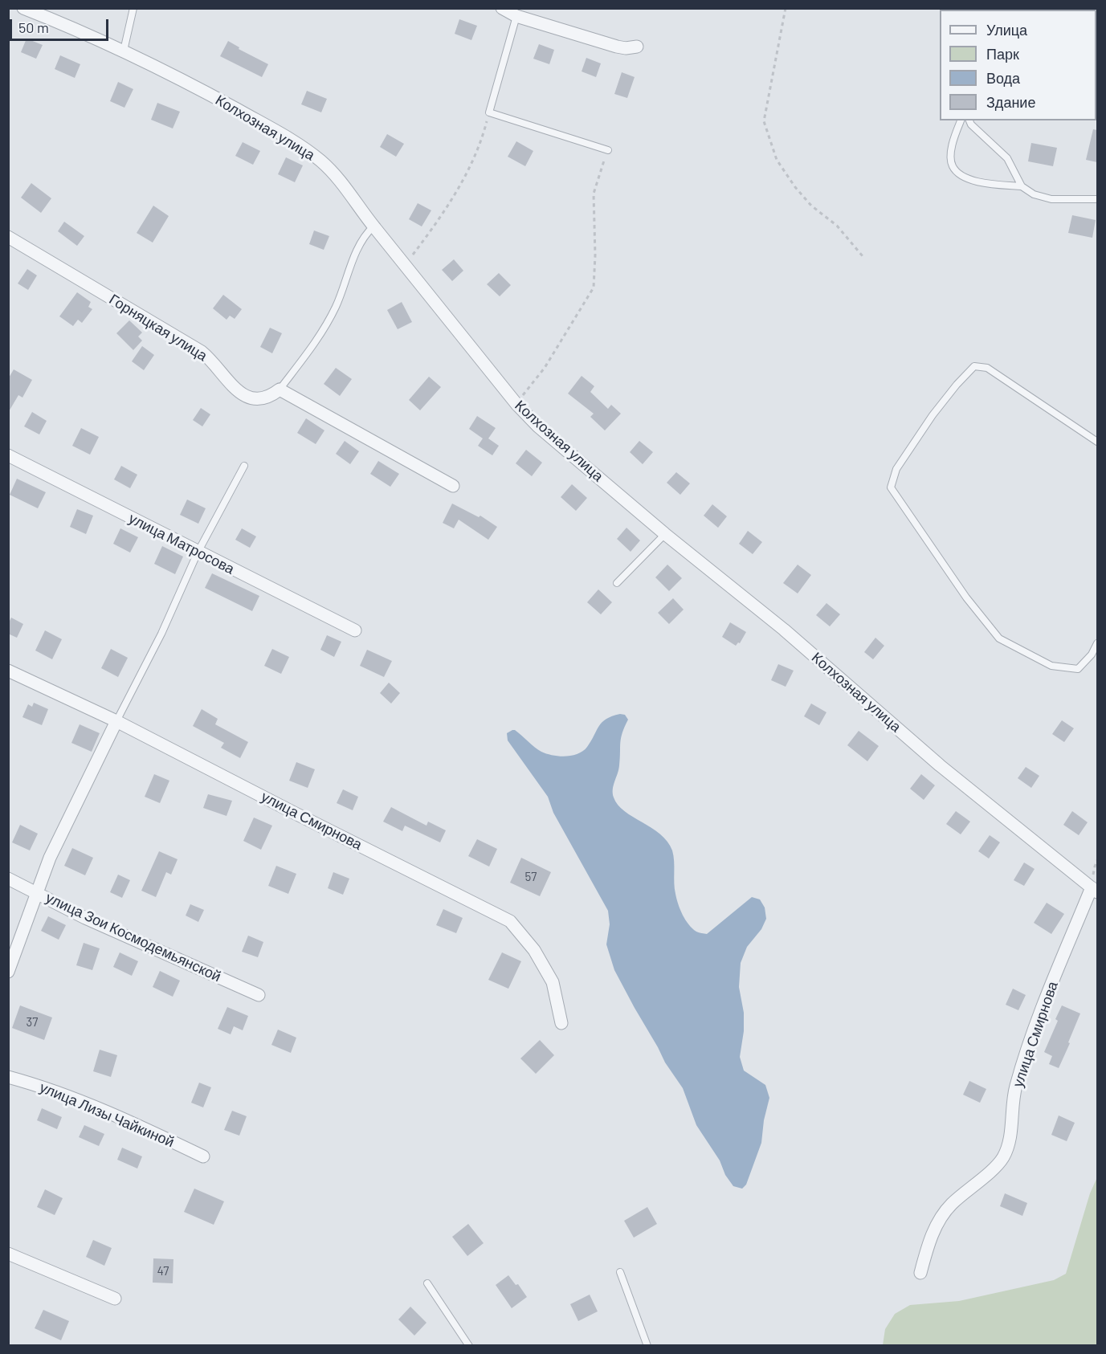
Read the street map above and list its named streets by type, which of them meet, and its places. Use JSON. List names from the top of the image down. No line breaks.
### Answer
{"streets":{"street":["Колхозная улица","Горняцкая улица","улица Матросова","улица Смирнова","улица Зои Космодемьянской","улица Лизы Чайкиной"]},"crossings":[["Колхозная улица","улица Смирнова"]],"house_numbers":["57","37","47"],"legend":["Улица","Парк","Вода","Здание"],"scale_bar":"50 m"}
